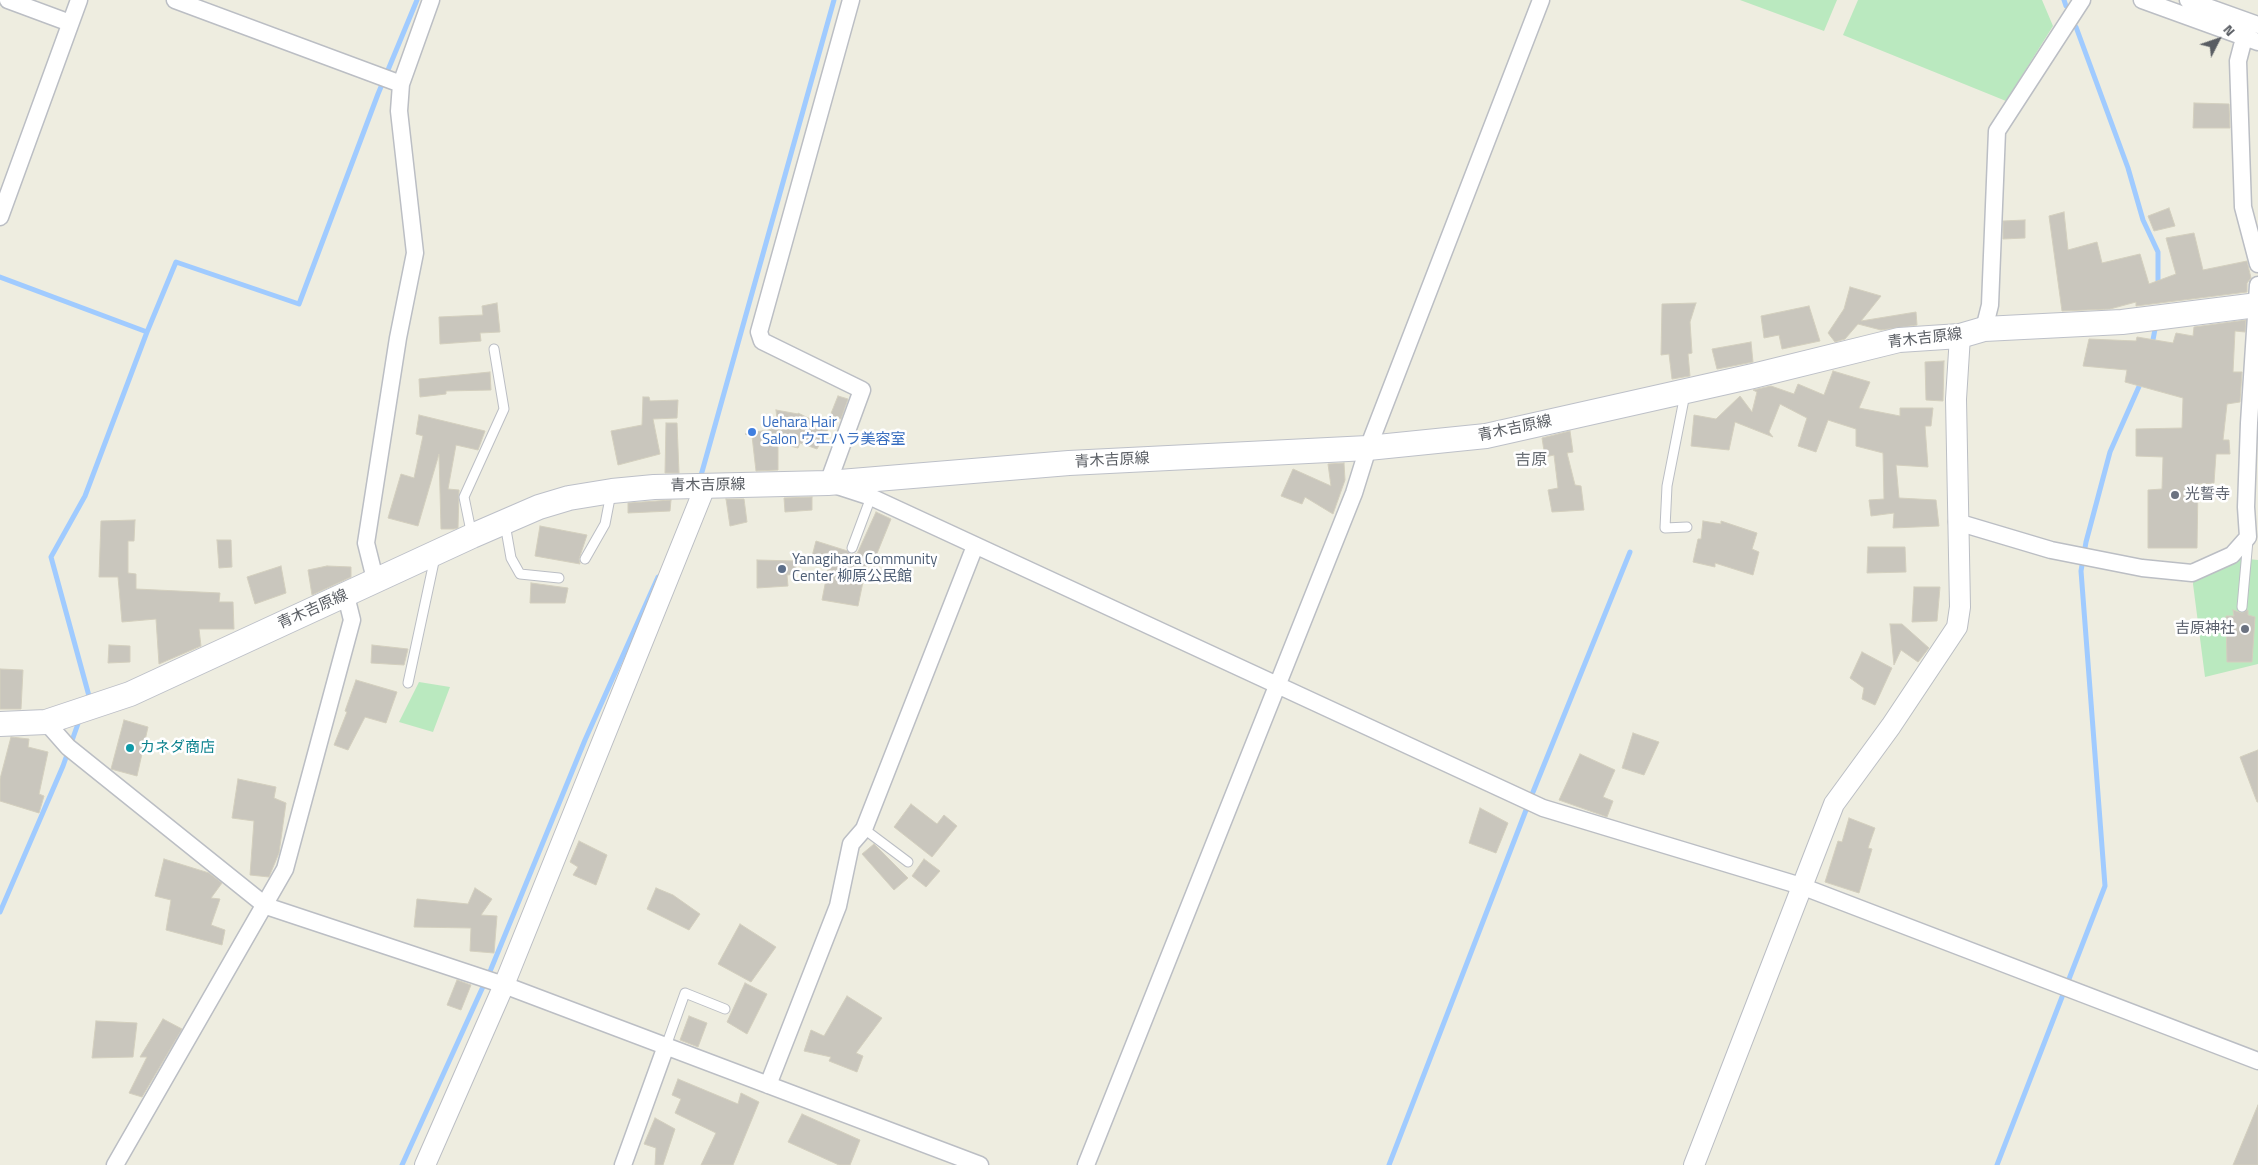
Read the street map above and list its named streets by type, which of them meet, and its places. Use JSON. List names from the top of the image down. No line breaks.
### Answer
{"streets":{"main road":["青木吉原線"]},"districts":["吉原"],"places":["Uehara Hair Salon ウエハラ美容室","光誓寺","Yanagihara Community Center 柳原公民館","吉原神社","カネダ商店"],"north":"top right"}
